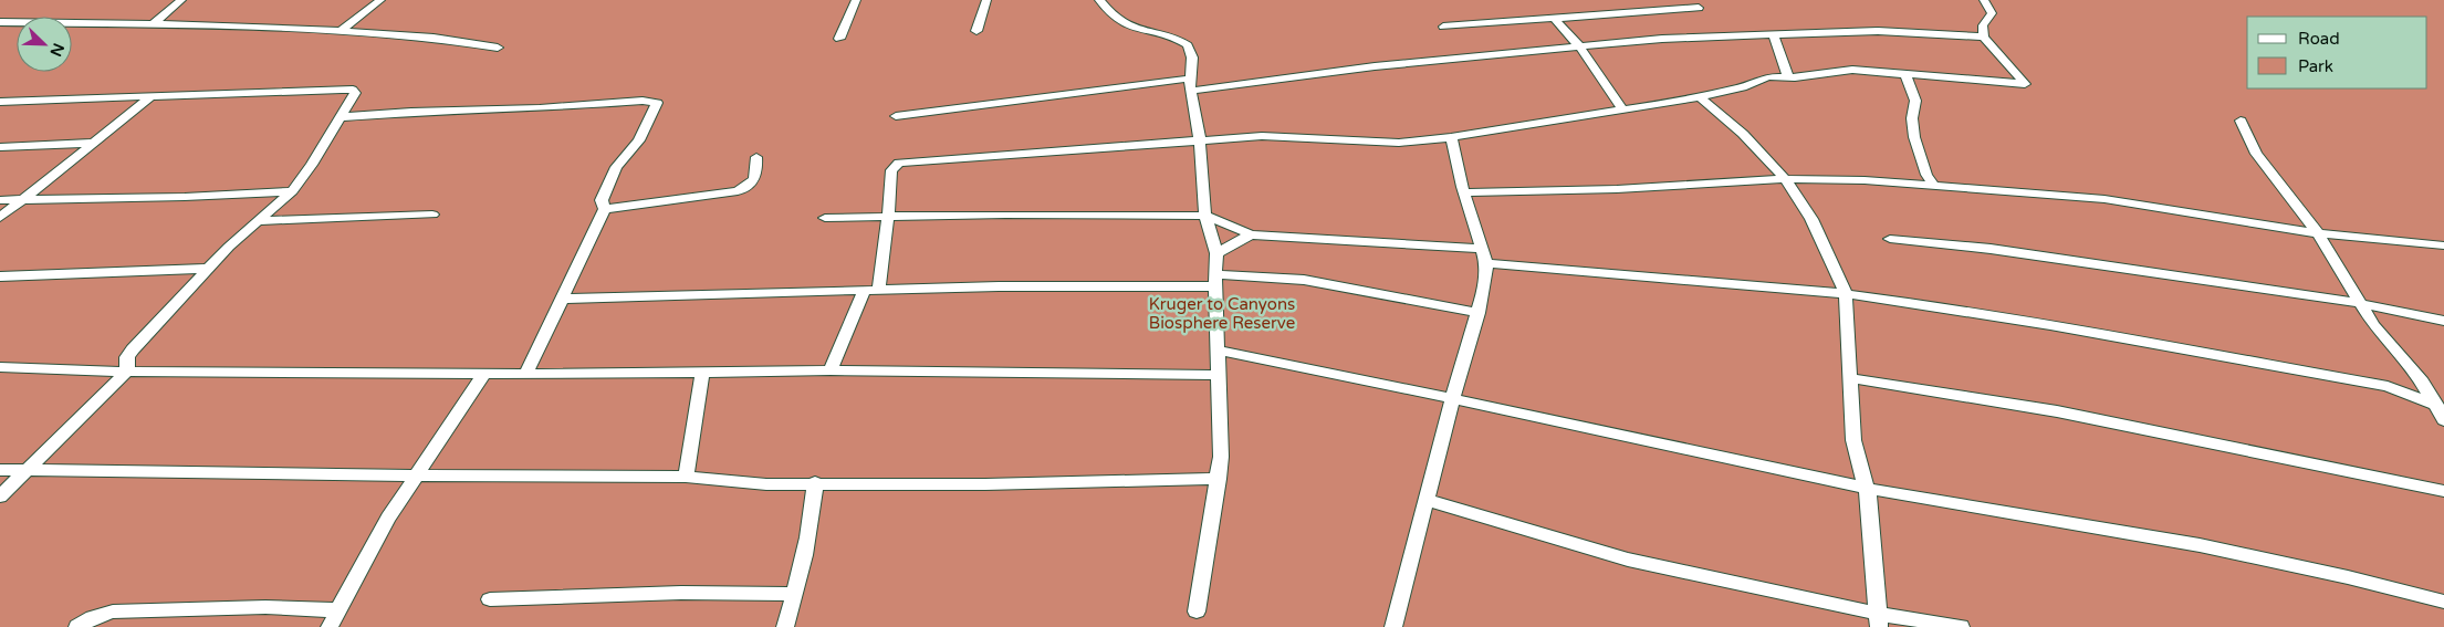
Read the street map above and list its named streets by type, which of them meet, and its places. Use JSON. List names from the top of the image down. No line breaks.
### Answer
{"parks":["Kruger to Canyons Biosphere Reserve"],"legend":["Road","Park"],"north":"bottom right"}
